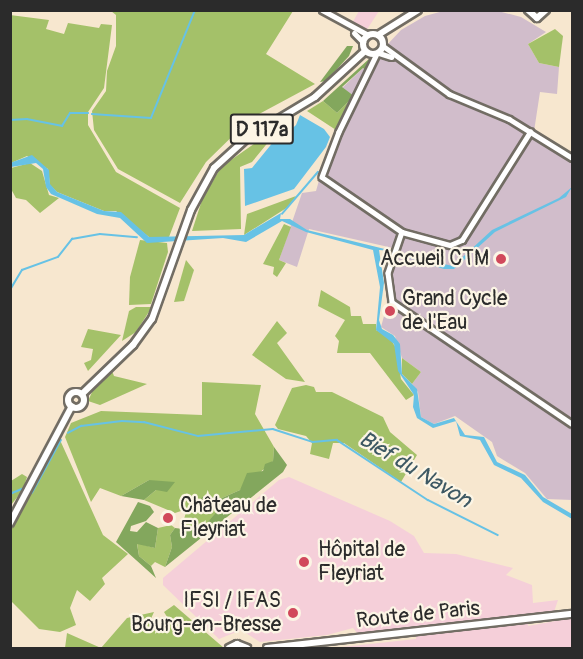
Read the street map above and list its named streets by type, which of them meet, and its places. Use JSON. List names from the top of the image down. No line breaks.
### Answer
{"streets":{"main road":["D 117a","Route de Paris"]},"water":["Bief du Navon"],"places":["Accueil CTM","Grand Cycle de l'Eau","Château de Fleyriat","Hôpital de Fleyriat","IFSI / IFAS Bourg-en-Bresse"]}
